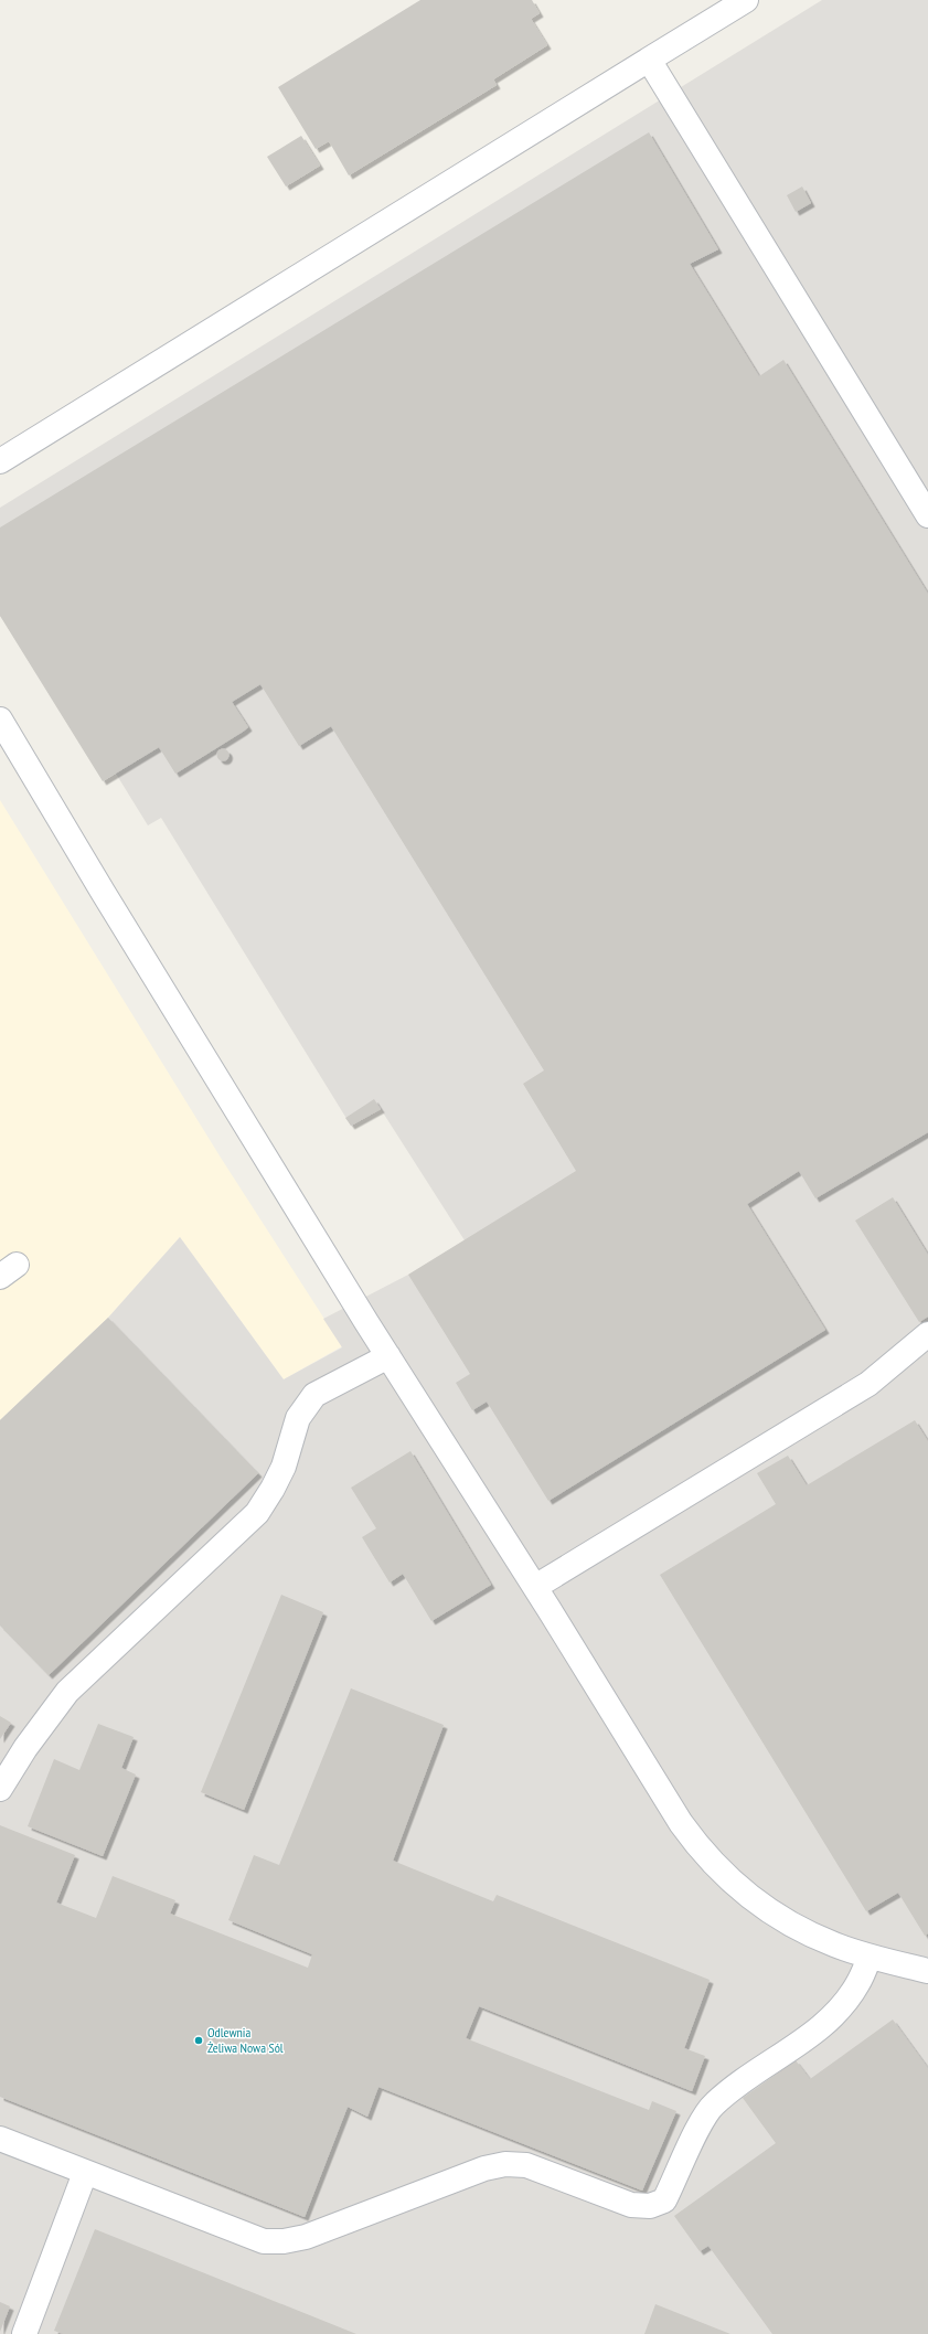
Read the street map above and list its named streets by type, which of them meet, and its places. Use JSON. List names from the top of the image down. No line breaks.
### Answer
{"places":["Odlewnia Żeliwa Nowa Sól"]}
